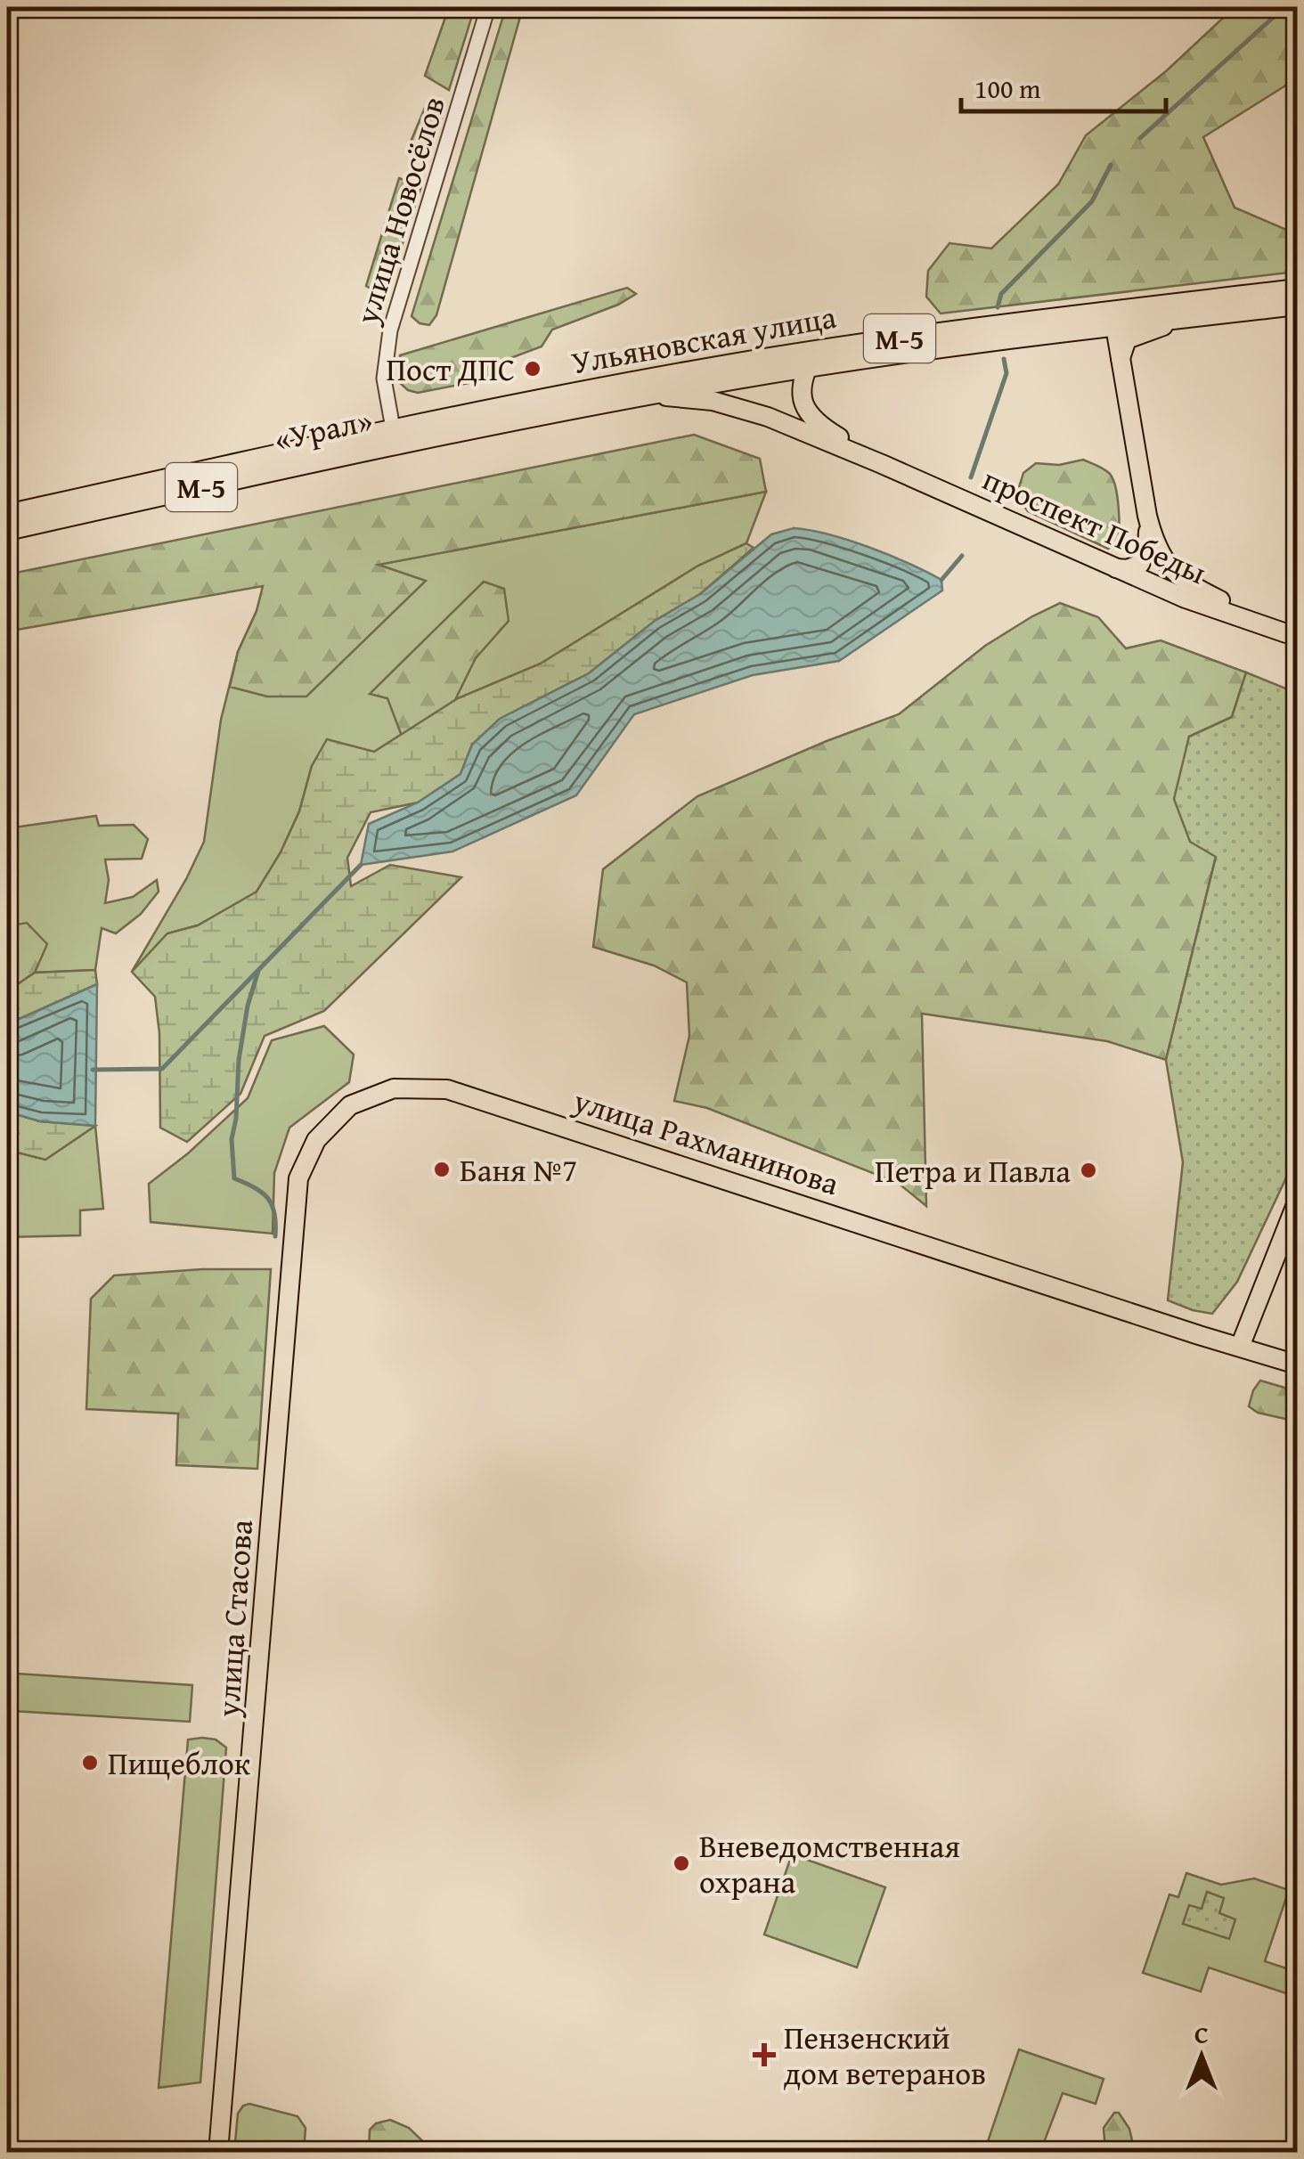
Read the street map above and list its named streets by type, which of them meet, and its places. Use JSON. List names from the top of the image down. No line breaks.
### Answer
{"streets":{"highway":["М-5","Ульяновская улица","«Урал»"],"main road":["проспект Победы","улица Рахманинова","улица Стасова"],"street":["улица Новосёлов"]},"crossings":[["улица Новосёлов","«Урал»"],["Ульяновская улица","«Урал»"],["Ульяновская улица","проспект Победы"],["улица Рахманинова","улица Стасова"]],"places":{"other":["Пост ДПС","Баня №7","Петра и Павла","Пищеблок","Вневедомственная охрана"],"health":["Пензенский дом ветеранов"]},"scale_bar":"100 m","north":"top"}
